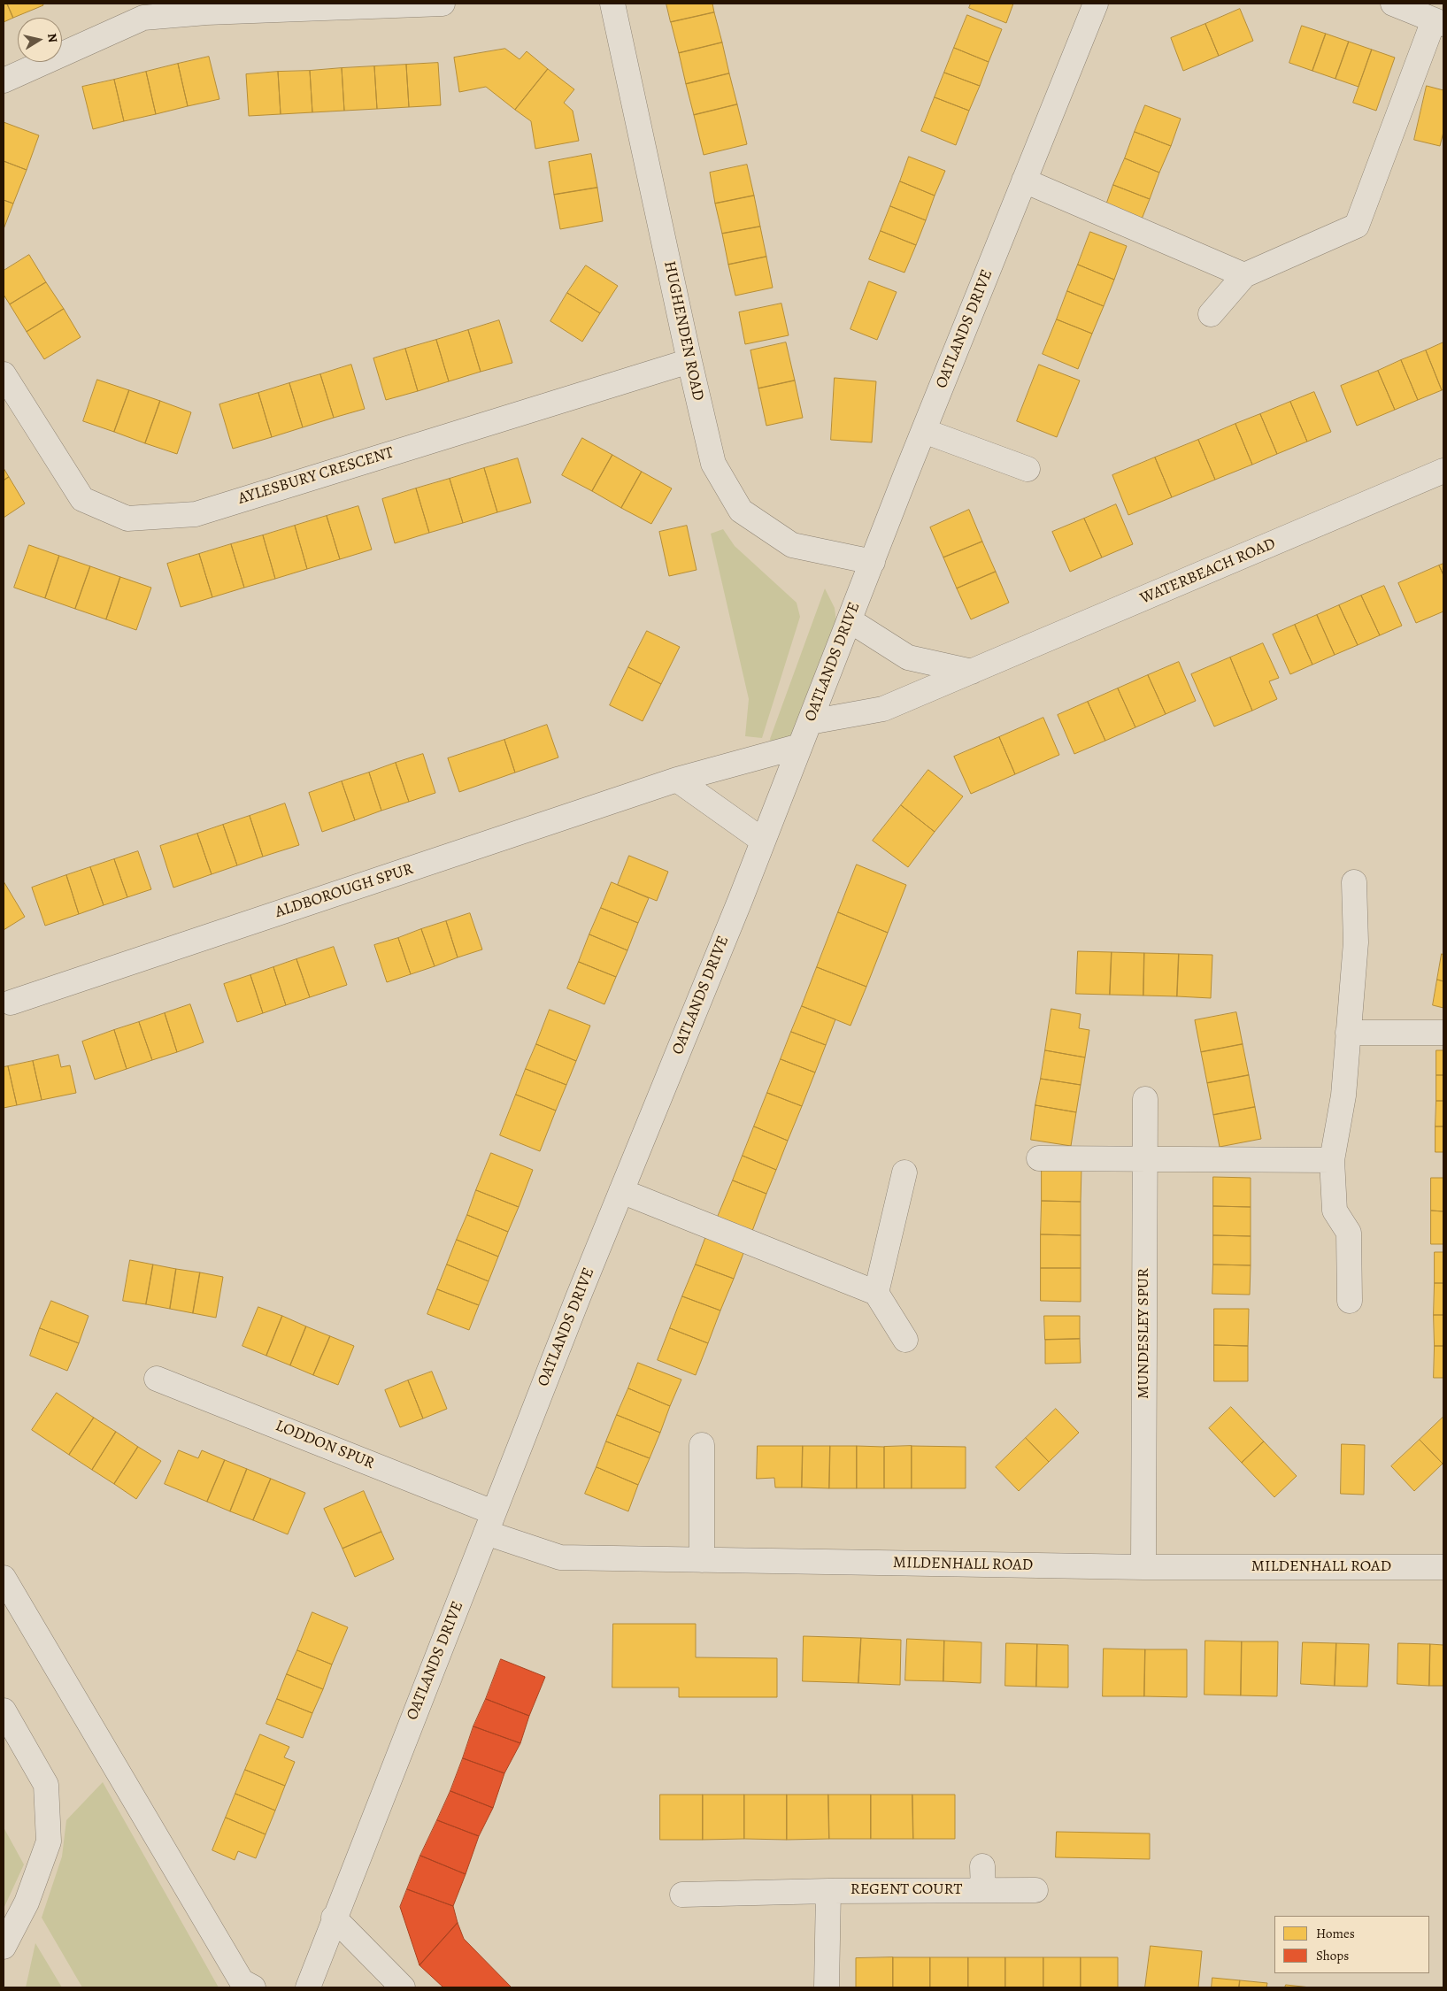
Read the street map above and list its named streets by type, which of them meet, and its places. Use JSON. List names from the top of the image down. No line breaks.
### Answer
{"streets":{"street":["OATLANDS DRIVE","HUGHENDEN ROAD","AYLESBURY CRESCENT","WATERBEACH ROAD","ALDBOROUGH SPUR","MUNDESLEY SPUR","LODDON SPUR","MILDENHALL ROAD","REGENT COURT"]},"crossings":[["OATLANDS DRIVE","HUGHENDEN ROAD"],["OATLANDS DRIVE","WATERBEACH ROAD"],["OATLANDS DRIVE","ALDBOROUGH SPUR"],["OATLANDS DRIVE","LODDON SPUR"],["OATLANDS DRIVE","MILDENHALL ROAD"],["HUGHENDEN ROAD","AYLESBURY CRESCENT"],["MUNDESLEY SPUR","MILDENHALL ROAD"],["LODDON SPUR","MILDENHALL ROAD"]],"legend":["Homes","Shops"],"north":"right"}
